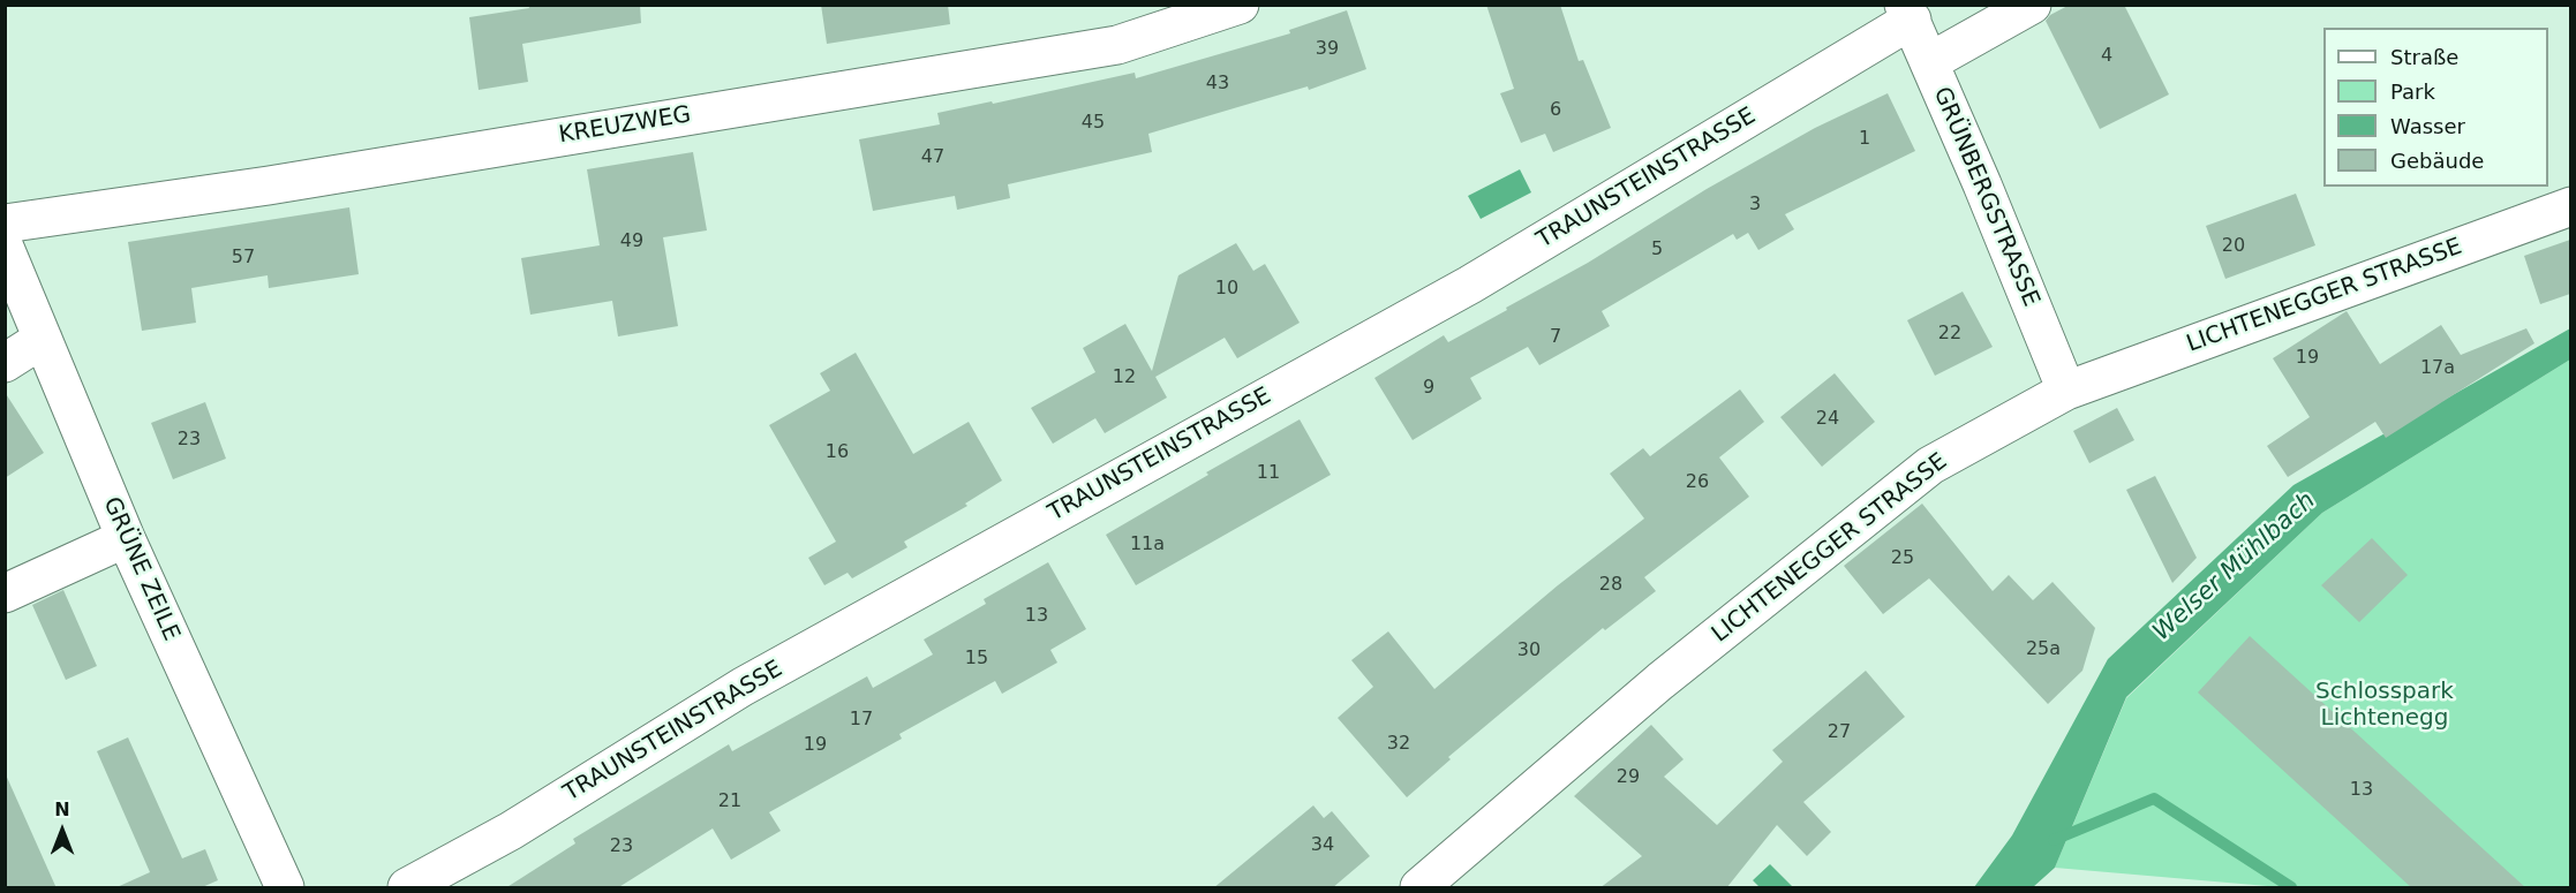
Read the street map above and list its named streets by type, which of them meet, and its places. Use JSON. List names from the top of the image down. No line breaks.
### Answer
{"streets":{"street":["KREUZWEG","TRAUNSTEINSTRASSE","GRÜNBERGSTRASSE","LICHTENEGGER STRASSE","GRÜNE ZEILE"]},"crossings":[["TRAUNSTEINSTRASSE","GRÜNBERGSTRASSE"],["GRÜNBERGSTRASSE","LICHTENEGGER STRASSE"]],"water":["Welser Mühlbach"],"parks":["Schlosspark Lichtenegg"],"house_numbers":["39","4","43","6","45","1","47","3","49","20","5","57","10","22","7","19","17a","12","9","24","23","16","11","26","11a","25","28","13","25a","30","15","17","27","32","19","29","13","21","34","23"],"legend":["Straße","Park","Wasser","Gebäude"],"north":"top"}
